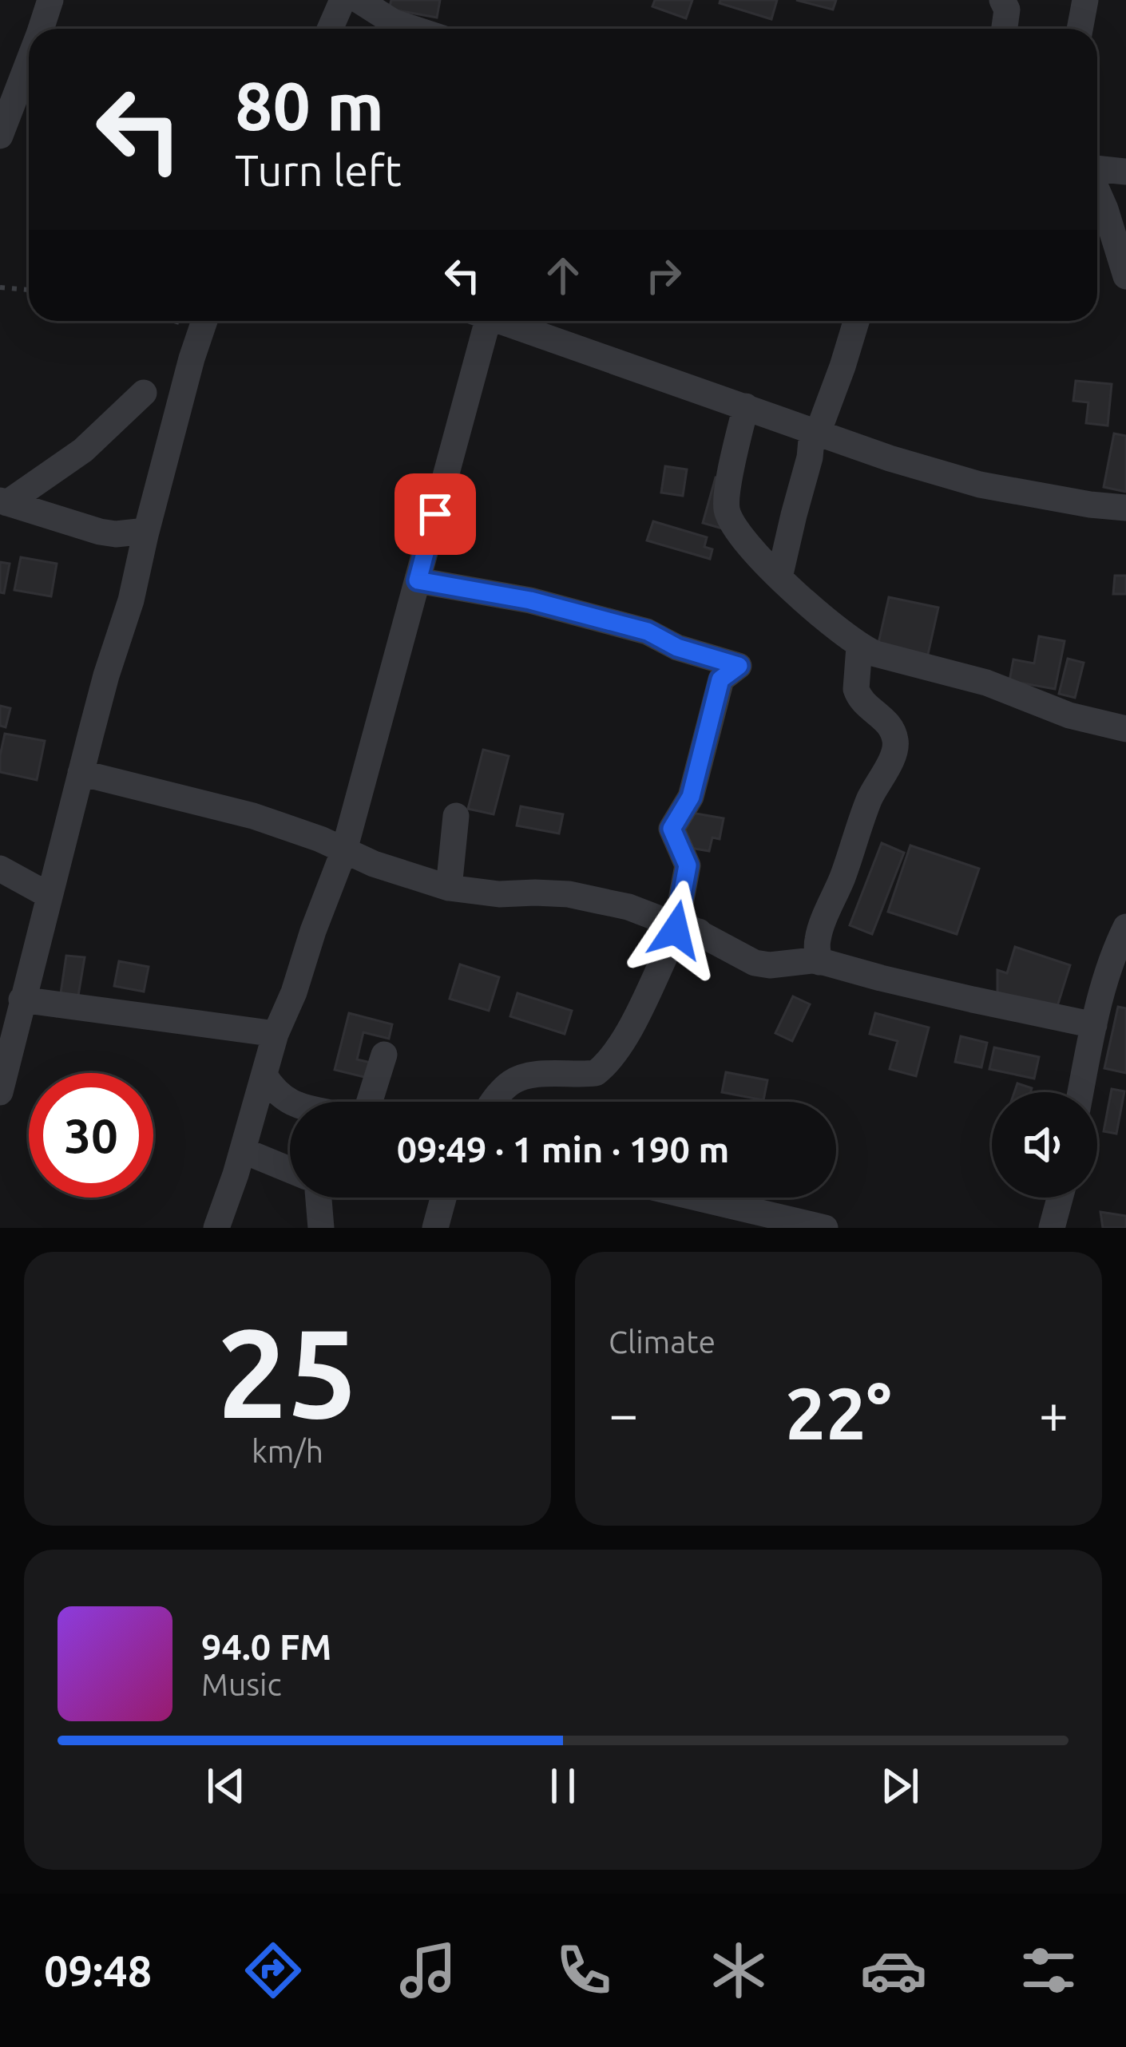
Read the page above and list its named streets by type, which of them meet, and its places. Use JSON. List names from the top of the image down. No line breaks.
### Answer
{"page":{"turn":["80 m","Turn left"],"limit":"30","trip":"09:49 · 1 min · 190 m","tile":[["25","km/h"],"Climate"],"heat":["−","22°","+"],"song":["94.0 FM","Music"],"tabs":"09:48"}}
